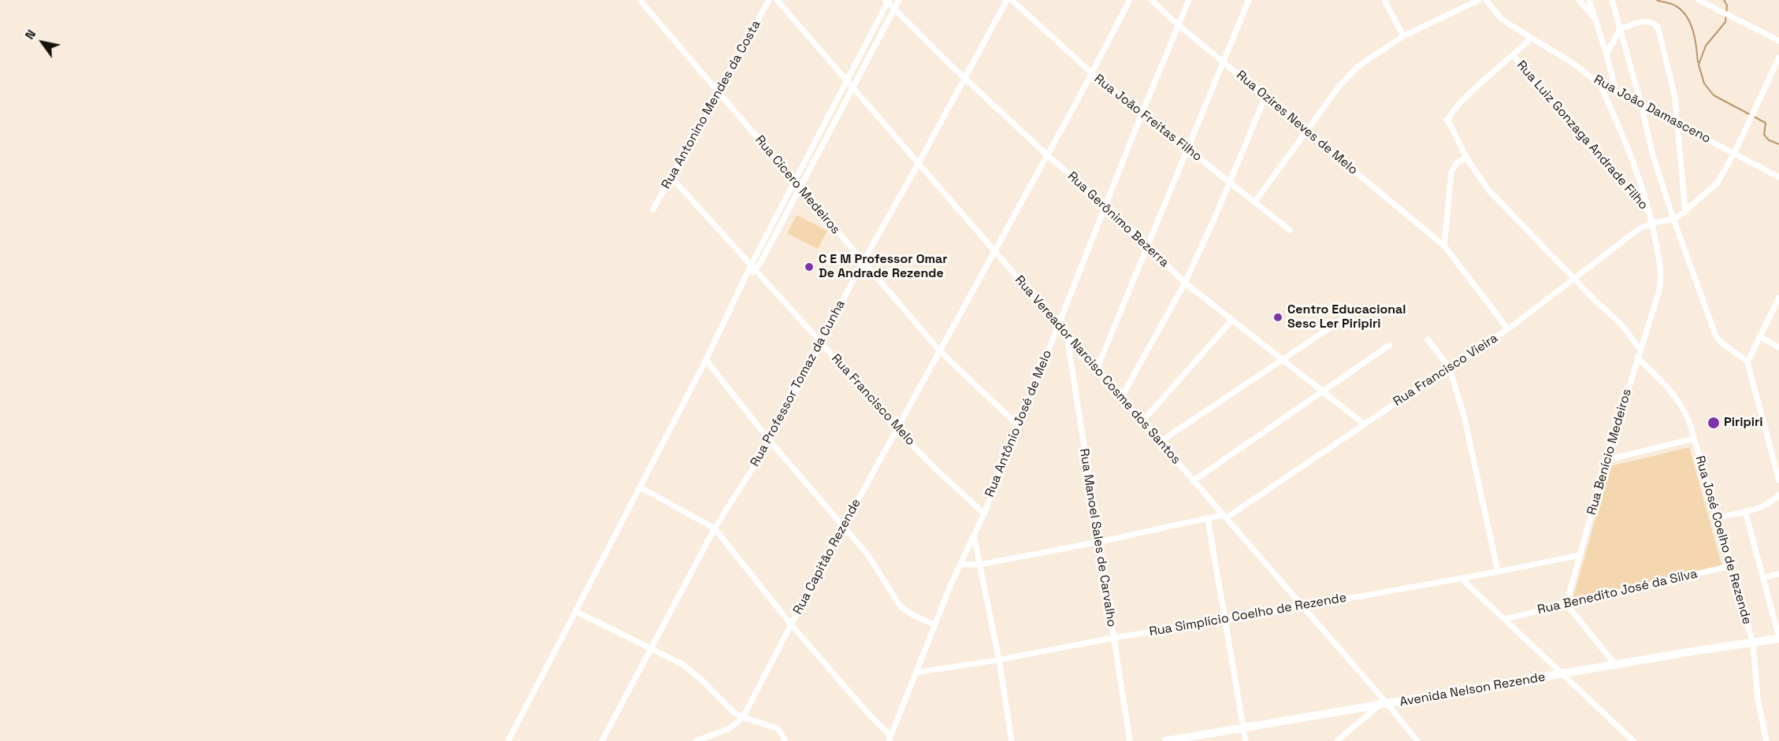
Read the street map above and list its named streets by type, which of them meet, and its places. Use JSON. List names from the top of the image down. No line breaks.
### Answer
{"streets":{"main road":["Avenida Nelson Rezende"],"street":["Rua Antonino Mendes da Costa","Rua João Damasceno","Rua João Freitas Filho","Rua Ozires Neves de Melo","Rua Luiz Gonzaga Andrade Filho","Rua Cícero Medeiros","Rua Gerônimo Bezerra","Rua Vereador Narciso Cosme dos Santos","Rua Francisco Vieira","Rua Professor Tomaz da Cunha","Rua Francisco Melo","Rua Antônio José de Melo","Rua Benício Medeiros","Rua Manoel Sales de Carvalho","Rua José Coelho de Rezende","Rua Capitão Rezende","Rua Benedito José da Silva","Rua Simplício Coelho de Rezende"]},"crossings":[["Rua Antonino Mendes da Costa","Rua Cícero Medeiros"],["Rua Antonino Mendes da Costa","Rua Francisco Melo"],["Rua João Damasceno","Rua Benício Medeiros"],["Rua João Freitas Filho","Rua Antônio José de Melo"],["Rua João Freitas Filho","Rua Capitão Rezende"],["Rua Ozires Neves de Melo","Rua Francisco Vieira"],["Rua Ozires Neves de Melo","Rua Antônio José de Melo"],["Rua Luiz Gonzaga Andrade Filho","Rua Benício Medeiros"],["Rua Cícero Medeiros","Rua Professor Tomaz da Cunha"],["Rua Cícero Medeiros","Rua Antônio José de Melo"],["Rua Cícero Medeiros","Rua Capitão Rezende"],["Rua Gerônimo Bezerra","Rua Francisco Vieira"],["Rua Gerônimo Bezerra","Rua Professor Tomaz da Cunha"],["Rua Gerônimo Bezerra","Rua Antônio José de Melo"],["Rua Gerônimo Bezerra","Rua Capitão Rezende"],["Rua Vereador Narciso Cosme dos Santos","Rua Francisco Vieira"],["Rua Vereador Narciso Cosme dos Santos","Rua Professor Tomaz da Cunha"],["Rua Vereador Narciso Cosme dos Santos","Rua Antônio José de Melo"],["Rua Vereador Narciso Cosme dos Santos","Rua Manoel Sales de Carvalho"],["Rua Vereador Narciso Cosme dos Santos","Rua Capitão Rezende"],["Rua Vereador Narciso Cosme dos Santos","Rua Simplício Coelho de Rezende"],["Rua Vereador Narciso Cosme dos Santos","Avenida Nelson Rezende"],["Rua Francisco Vieira","Rua Antônio José de Melo"],["Rua Francisco Vieira","Rua Benício Medeiros"],["Rua Francisco Vieira","Rua Manoel Sales de Carvalho"],["Rua Professor Tomaz da Cunha","Rua Francisco Melo"],["Rua Francisco Melo","Rua Antônio José de Melo"],["Rua Francisco Melo","Rua Capitão Rezende"],["Rua Antônio José de Melo","Rua Simplício Coelho de Rezende"],["Rua Benício Medeiros","Rua José Coelho de Rezende"],["Rua Benício Medeiros","Rua Benedito José da Silva"],["Rua Benício Medeiros","Rua Simplício Coelho de Rezende"],["Rua Manoel Sales de Carvalho","Rua Simplício Coelho de Rezende"],["Rua José Coelho de Rezende","Rua Benedito José da Silva"],["Rua José Coelho de Rezende","Avenida Nelson Rezende"]],"places":["C E M Professor Omar De Andrade Rezende","Centro Educacional Sesc Ler Piripiri","Piripiri"],"north":"top left"}
